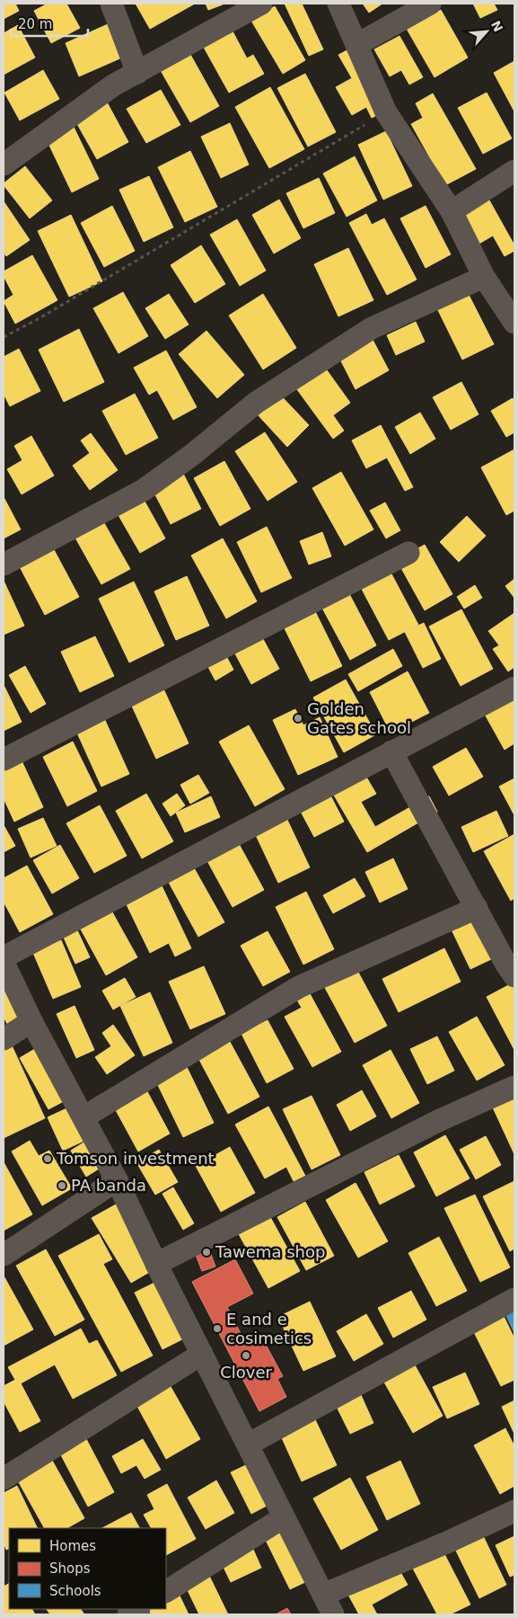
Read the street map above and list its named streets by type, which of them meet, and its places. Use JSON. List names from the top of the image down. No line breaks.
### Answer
{"places":["Golden Gates school","Tomson investment","PA banda","Tawema shop","E and e cosimetics","Clover"],"legend":["Homes","Shops","Schools"],"scale_bar":"20 m","north":"top right"}
